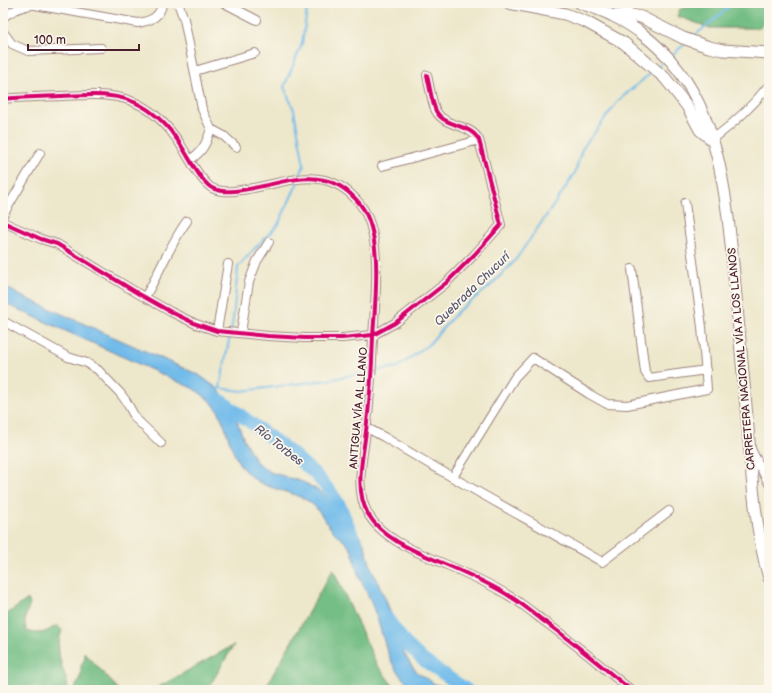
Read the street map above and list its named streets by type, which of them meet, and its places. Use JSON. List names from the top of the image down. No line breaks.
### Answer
{"streets":{"highway":["CARRETERA NACIONAL VÍA A LOS LLANOS"],"street":["ANTIGUA VÍA AL LLANO"]},"water":["Quebrada Chucurí","Río Torbes"],"scale_bar":"100 m"}
